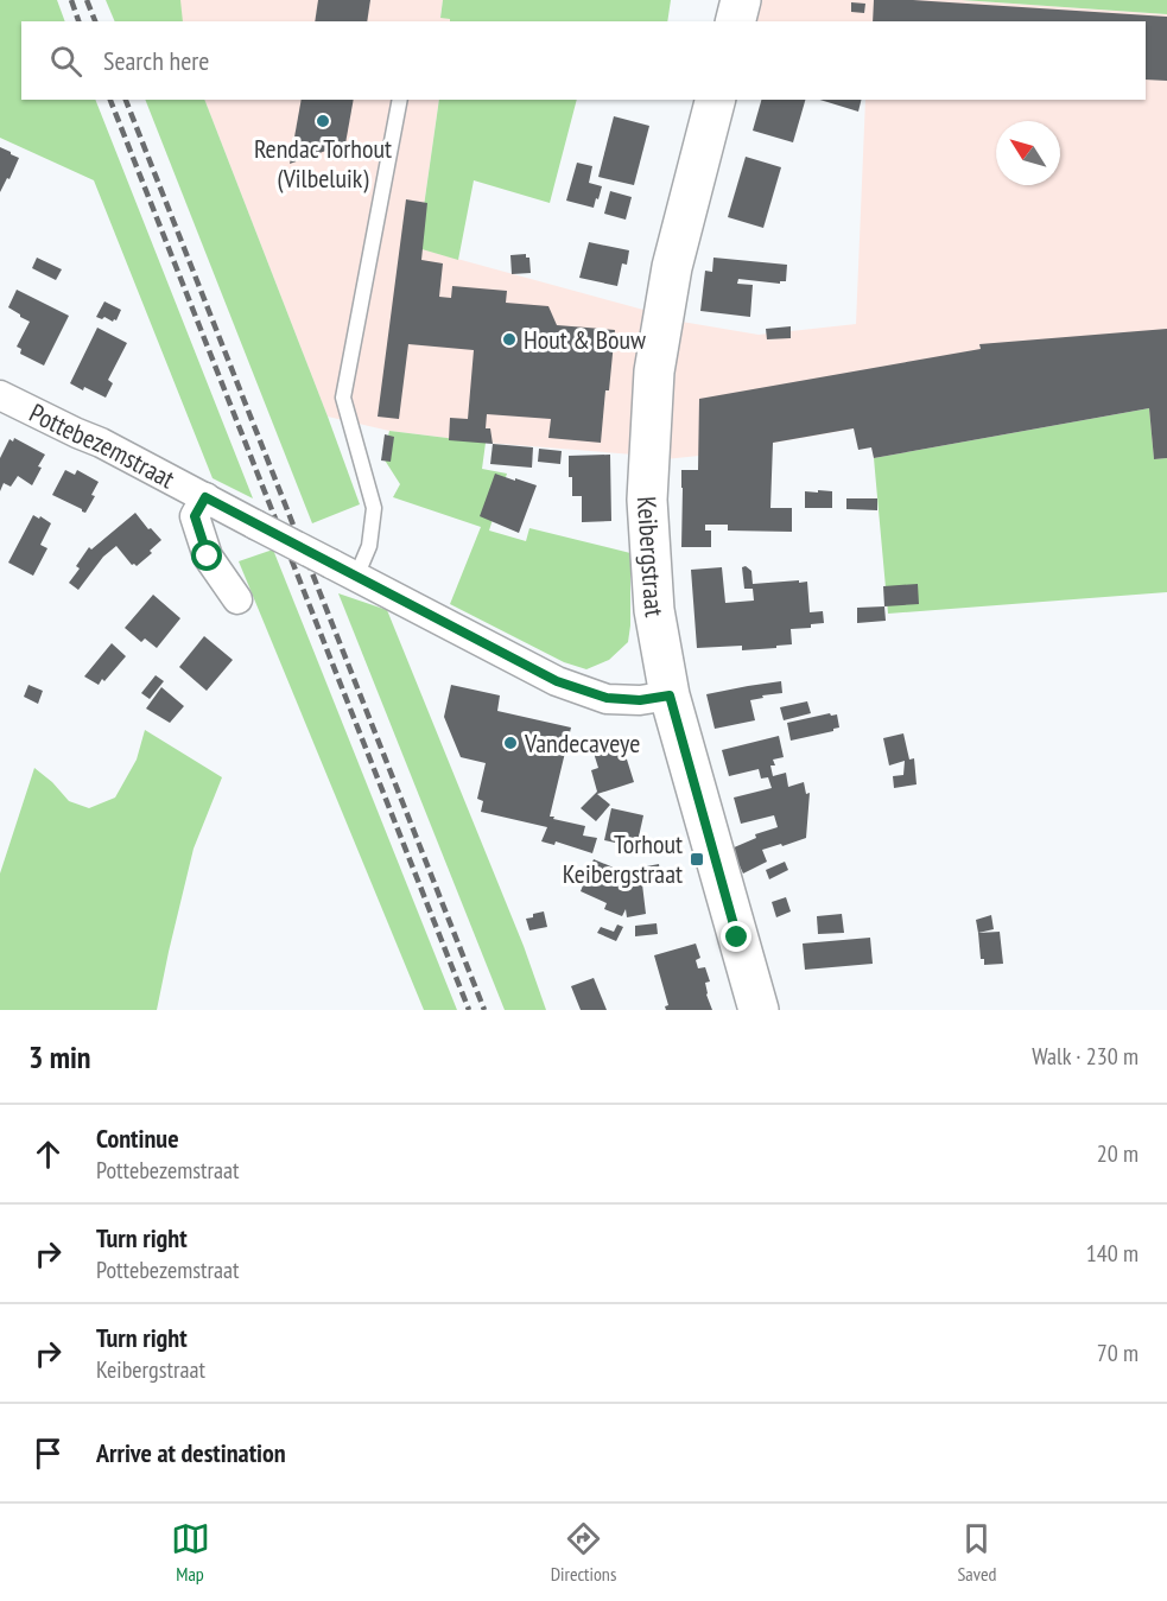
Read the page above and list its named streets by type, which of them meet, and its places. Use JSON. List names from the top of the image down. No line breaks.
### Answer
{"streets":{"street":["Pottebezemstraat","Keibergstraat"]},"crossings":[["Pottebezemstraat","Keibergstraat"]],"places":{"other":["Rendac Torhout (Vilbeluik)","Hout & Bouw","Vandecaveye"],"transit":["Torhout Keibergstraat"]},"north":"top left","page":{"search":"Search here","heading":["3 min","Walk · 230 m"],"list":[["Continue","Pottebezemstraat","20 m"],["Turn right","Pottebezemstraat","140 m"],["Turn right","Keibergstraat","70 m"],"Arrive at destination"],"nav":["Map","Directions","Saved"]}}
